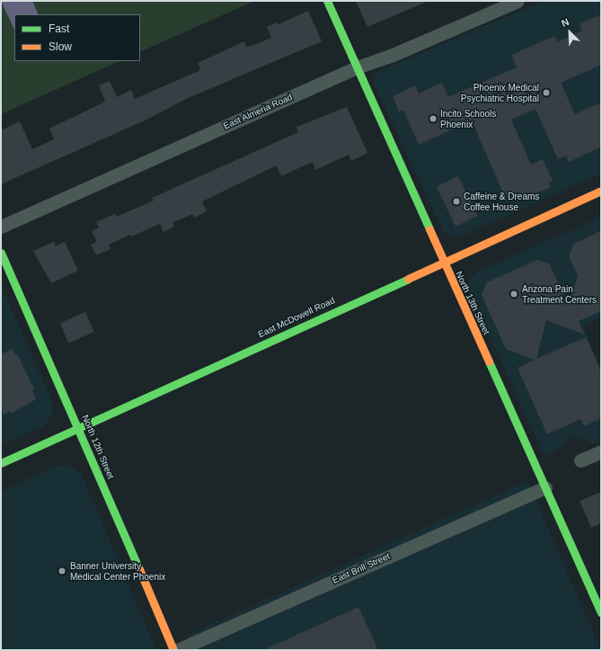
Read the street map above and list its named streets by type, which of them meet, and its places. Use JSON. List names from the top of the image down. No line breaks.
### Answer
{"streets":{"street":["East Almeria Road","North 13th Street","East McDowell Road","North 12th Street","East Brill Street"]},"crossings":[["East Almeria Road","North 13th Street"],["North 13th Street","East McDowell Road"],["North 13th Street","East Brill Street"],["East McDowell Road","North 12th Street"]],"places":["Phoenix Medical Psychiatric Hospital","Incito Schools Phoenix","Caffeine & Dreams Coffee House","Arizona Pain Treatment Centers","Banner University Medical Center Phoenix"],"legend":["Fast","Slow"],"north":"top left"}
